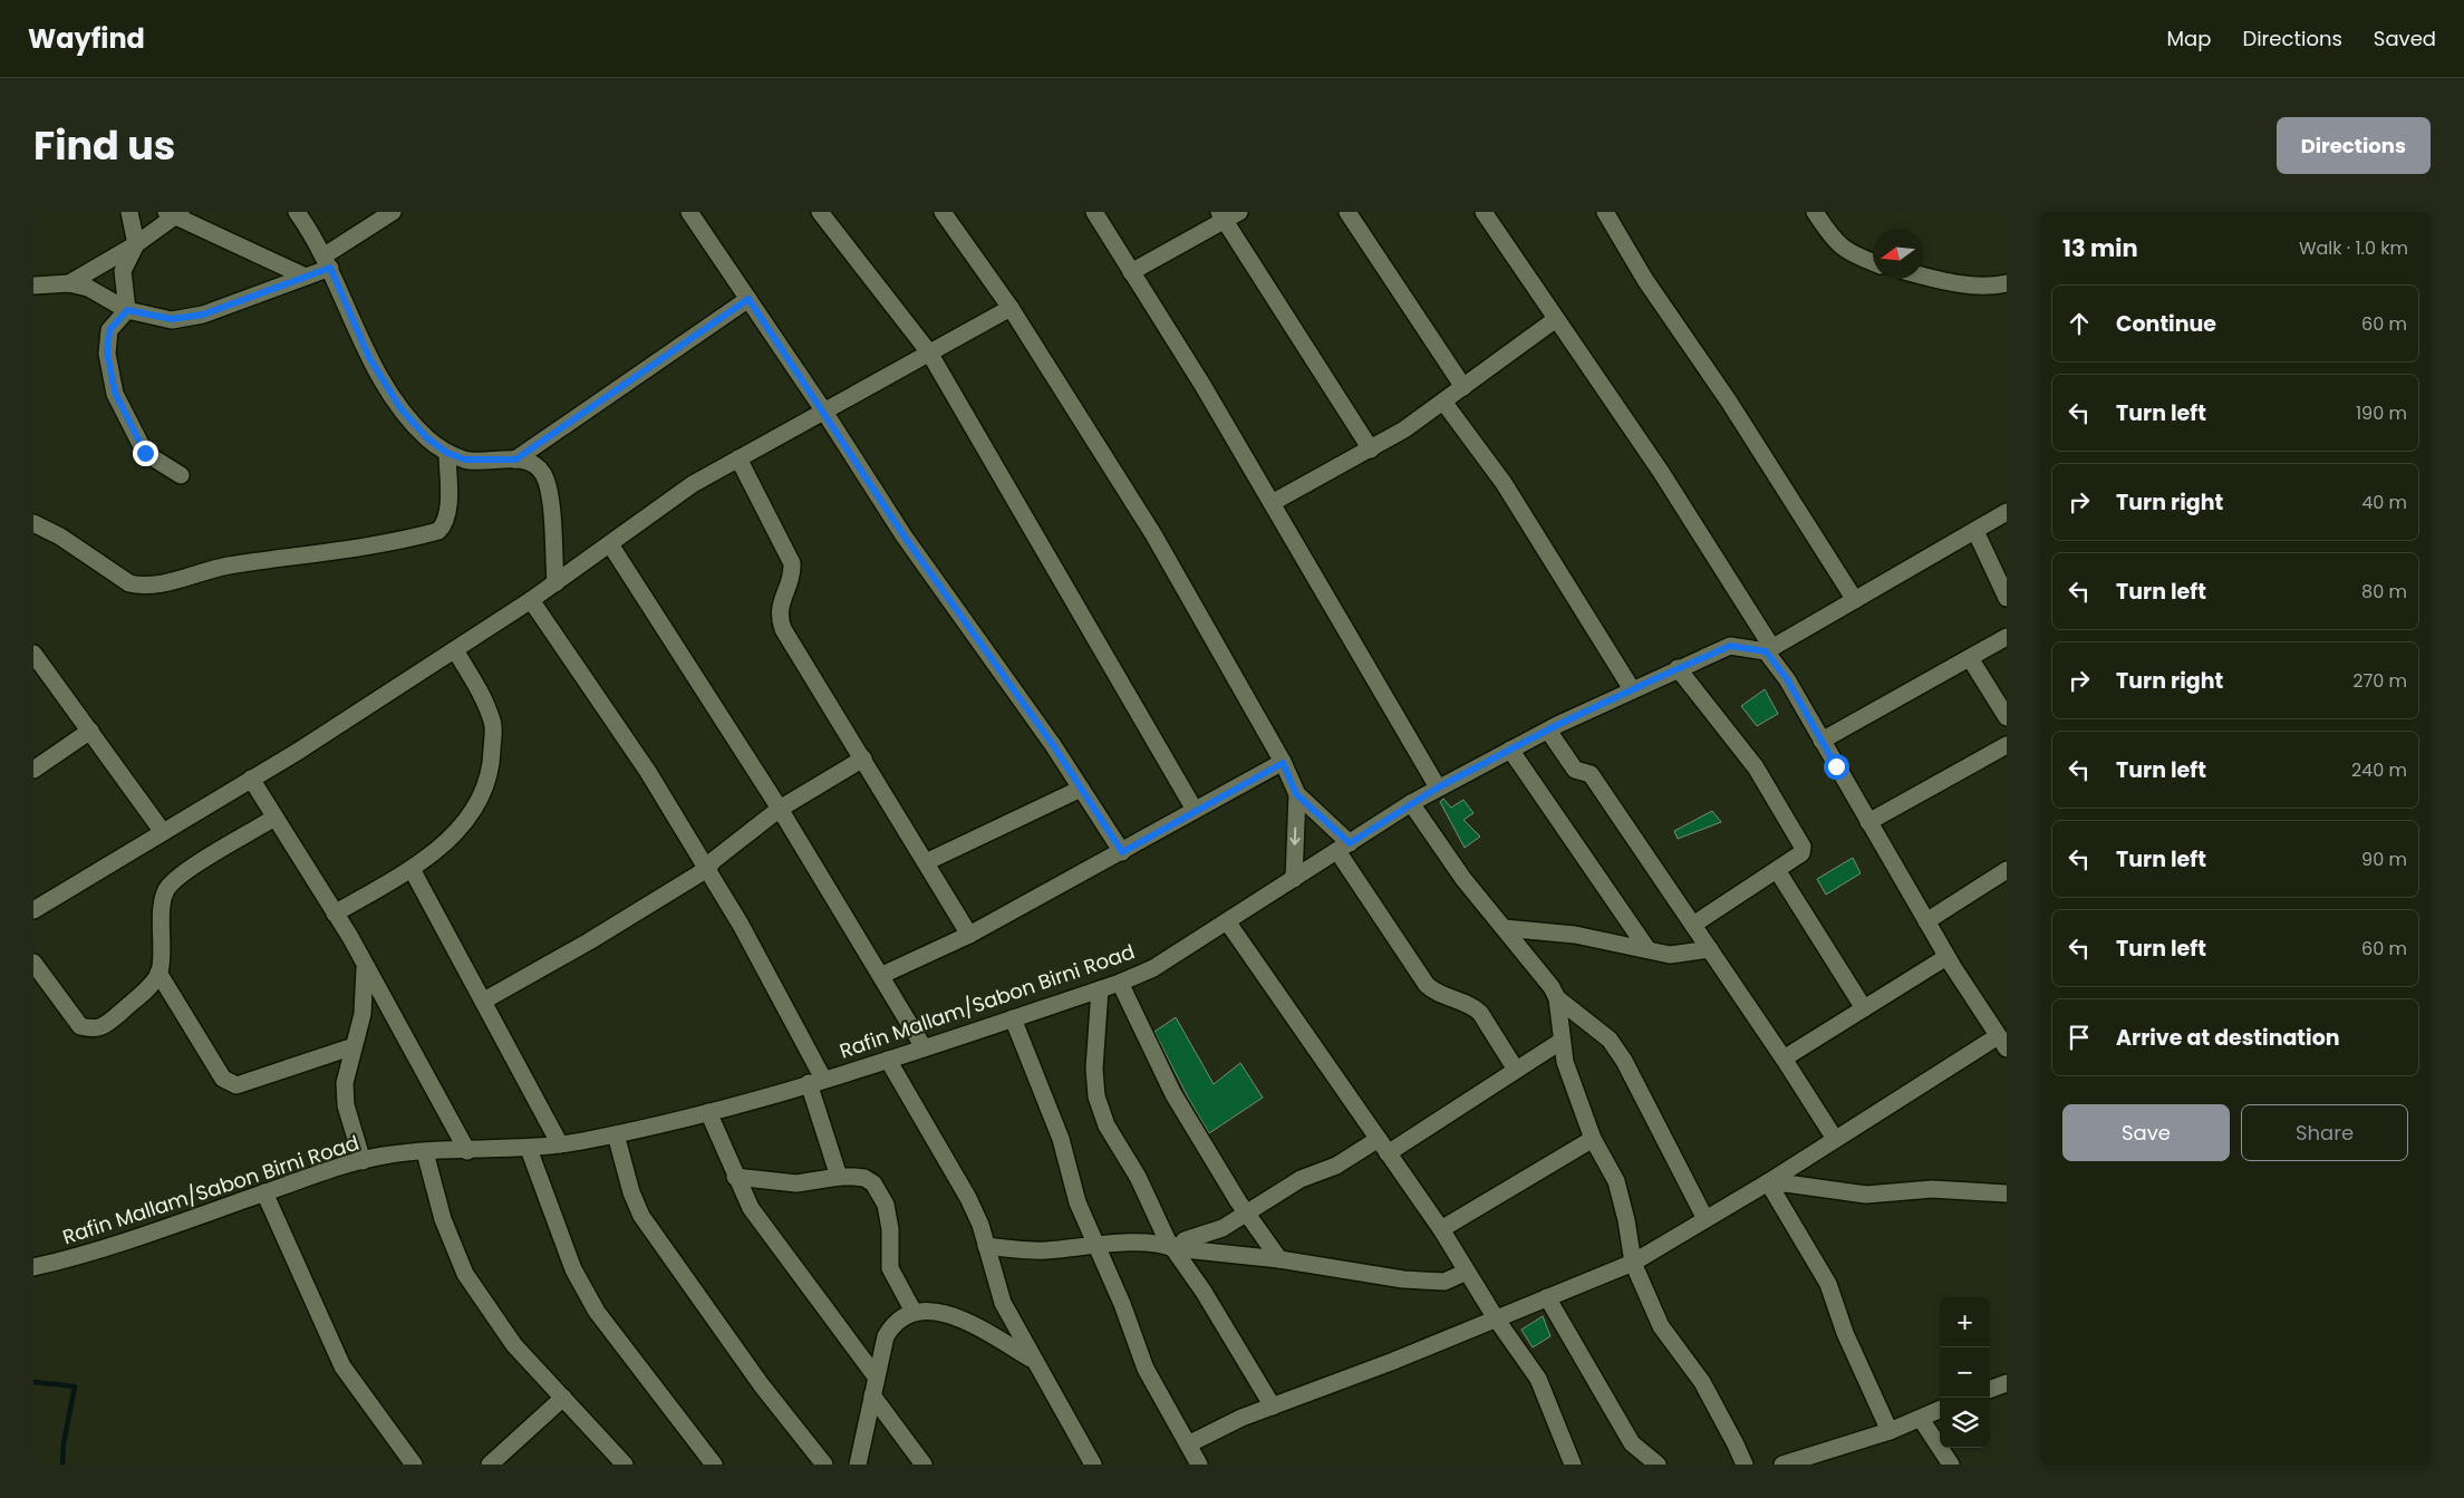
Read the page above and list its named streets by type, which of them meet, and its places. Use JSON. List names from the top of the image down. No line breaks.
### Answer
{"streets":{"street":["Rafin Mallam/Sabon Birni Road"]},"north":"left","page":{"header":"Wayfind","nav":["Map","Directions","Saved"],"title":"Find us","buttons":["Directions",["Save","Share"]],"heading":["13 min","Walk · 1.0 km"],"list":[["Continue","60 m"],["Turn left","190 m"],["Turn right","40 m"],["Turn left","80 m"],["Turn right","270 m"],["Turn left","240 m"],["Turn left","90 m"],["Turn left","60 m"],"Arrive at destination"],"map_buttons":["+","−"]}}
